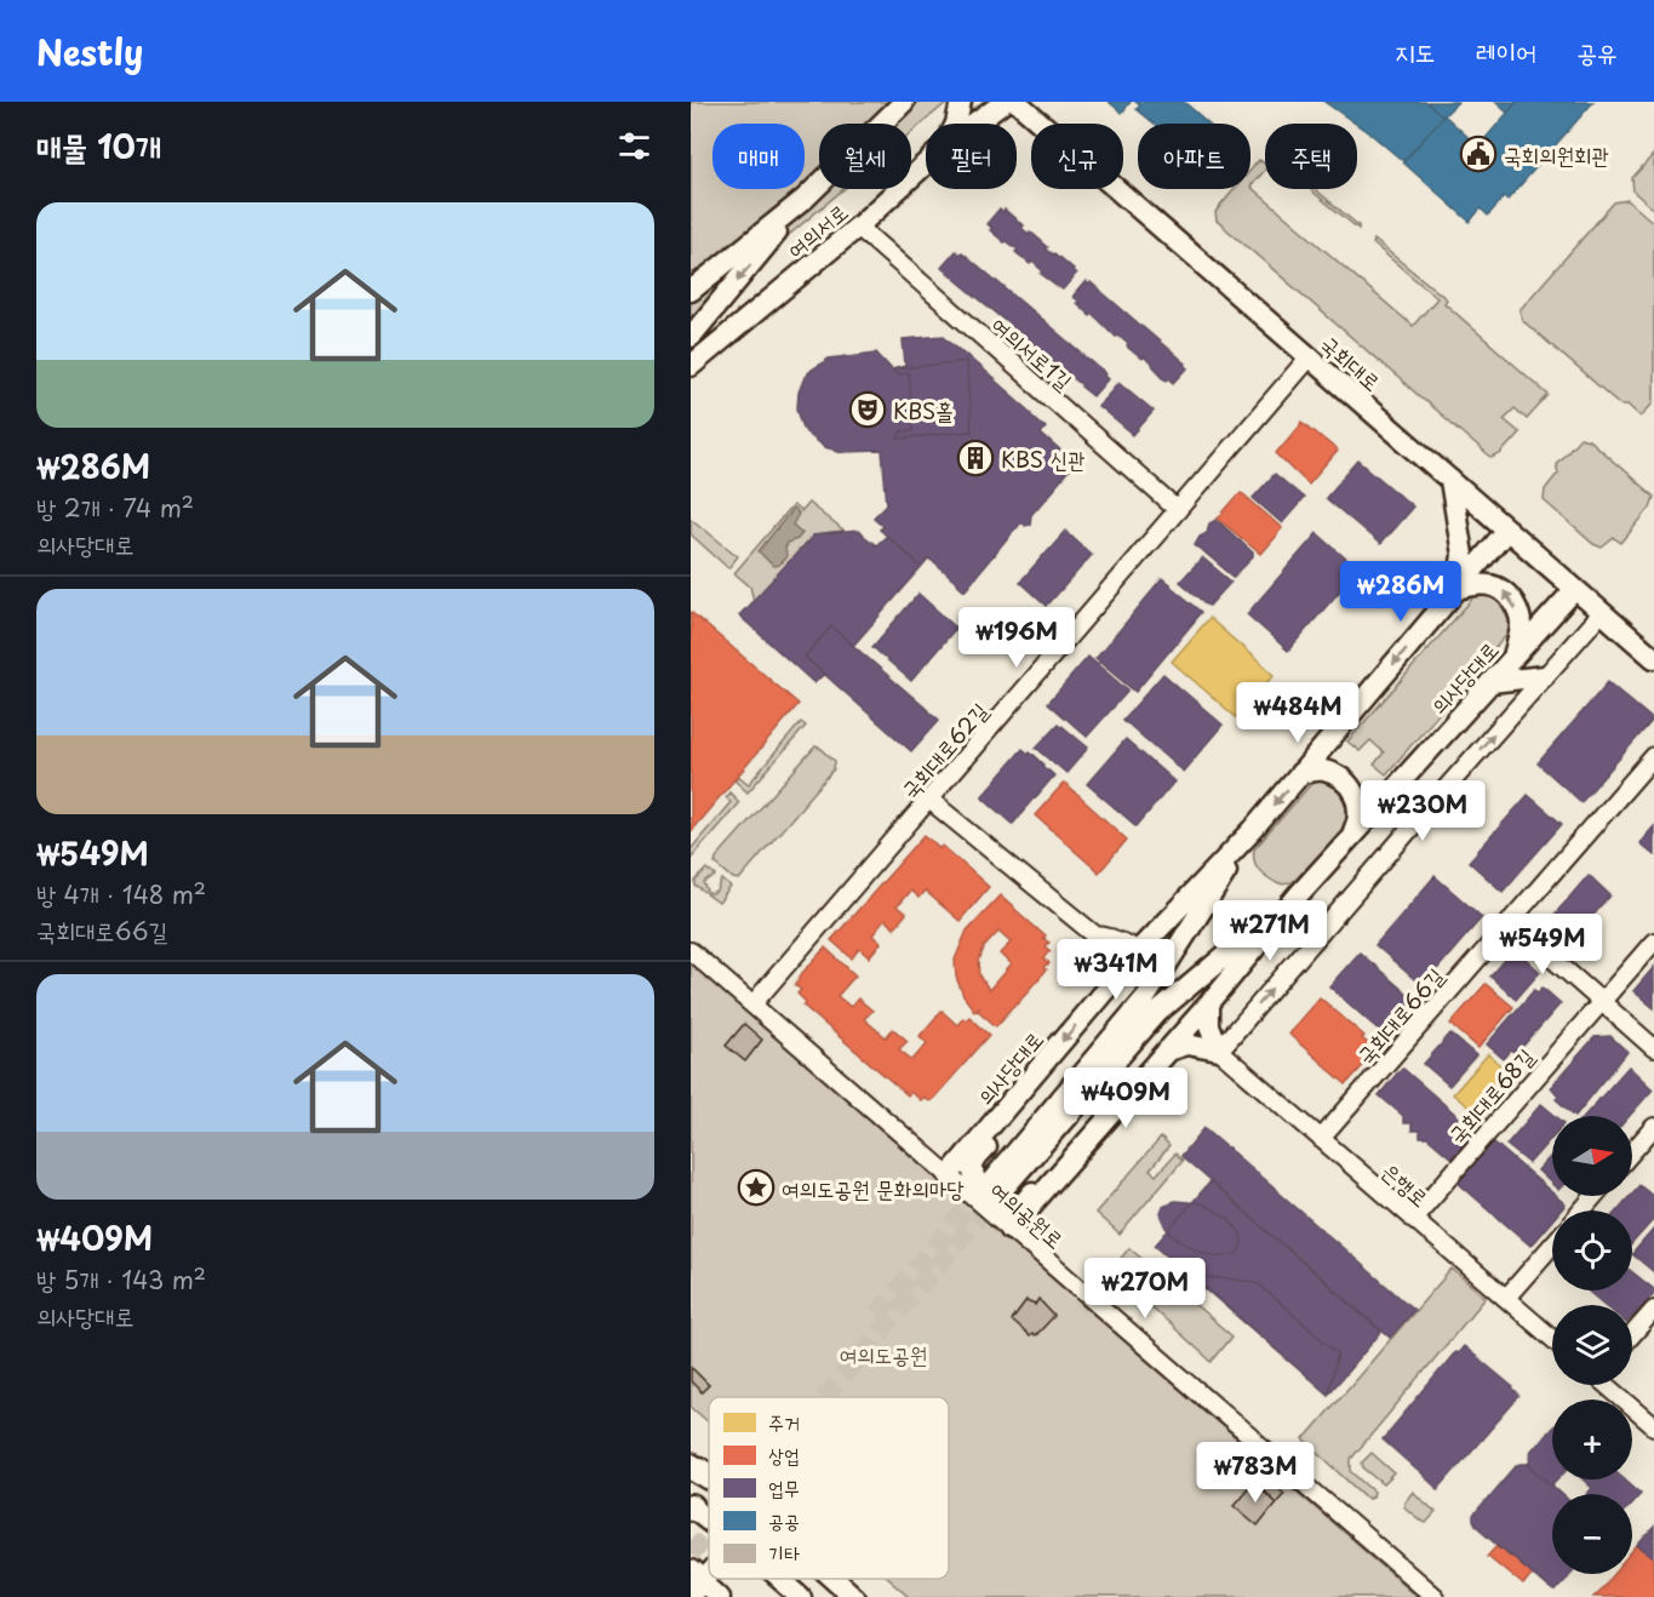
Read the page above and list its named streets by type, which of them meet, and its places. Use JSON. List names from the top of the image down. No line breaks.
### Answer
{"streets":{"main road":["여의서로","국회대로","의사당대로"],"street":["여의서로1길","국회대로62길","국회대로66길","국회대로68길","은행로","여의공원로"]},"crossings":[["여의서로","여의서로1길"],["여의서로1길","국회대로62길"],["국회대로","의사당대로"],["국회대로","국회대로62길"],["의사당대로","여의공원로"],["국회대로62길","여의공원로"],["국회대로66길","은행로"],["국회대로68길","은행로"]],"parks":["여의도공원"],"places":{"public building":["국회의원회관"],"theatre":["KBS홀"],"building":["KBS 신관"],"place":["여의도공원 문화의마당"]},"legend":["주거","상업","업무","공공","기타"],"north":"right","page":{"header":"Nestly","nav":["지도","레이어","공유"],"heading":"매물 10개","chip":["매매","월세","필터","신규","아파트","주택"],"list":[{"name":"₩286M","note":"방 2개 · 74 m² · 의사당대로"},{"name":"₩549M","note":"방 4개 · 148 m² · 국회대로66길"},{"name":"₩409M","note":"방 5개 · 143 m² · 의사당대로"}],"price":["₩286M","₩196M","₩484M","₩230M","₩271M","₩549M","₩341M","₩409M","₩270M","₩783M"],"map_buttons":["+","−"]}}
